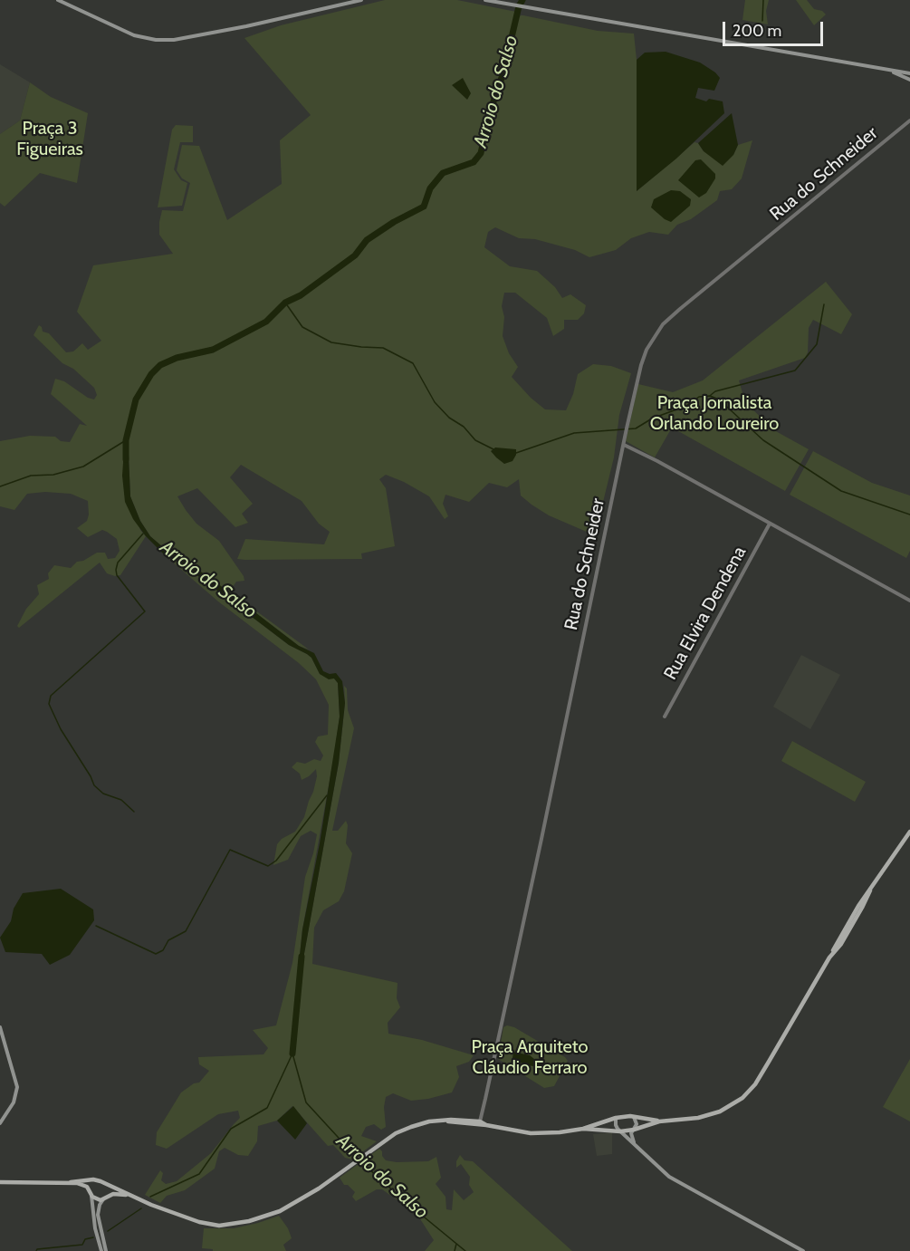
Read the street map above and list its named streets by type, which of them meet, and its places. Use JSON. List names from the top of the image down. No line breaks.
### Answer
{"streets":{"street":["Rua do Schneider","Rua Elvira Dendena"]},"water":["Arroio do Salso"],"parks":["Praça 3 Figueiras","Praça Jornalista Orlando Loureiro","Praça Arquiteto Cláudio Ferraro"],"scale_bar":"200 m"}
